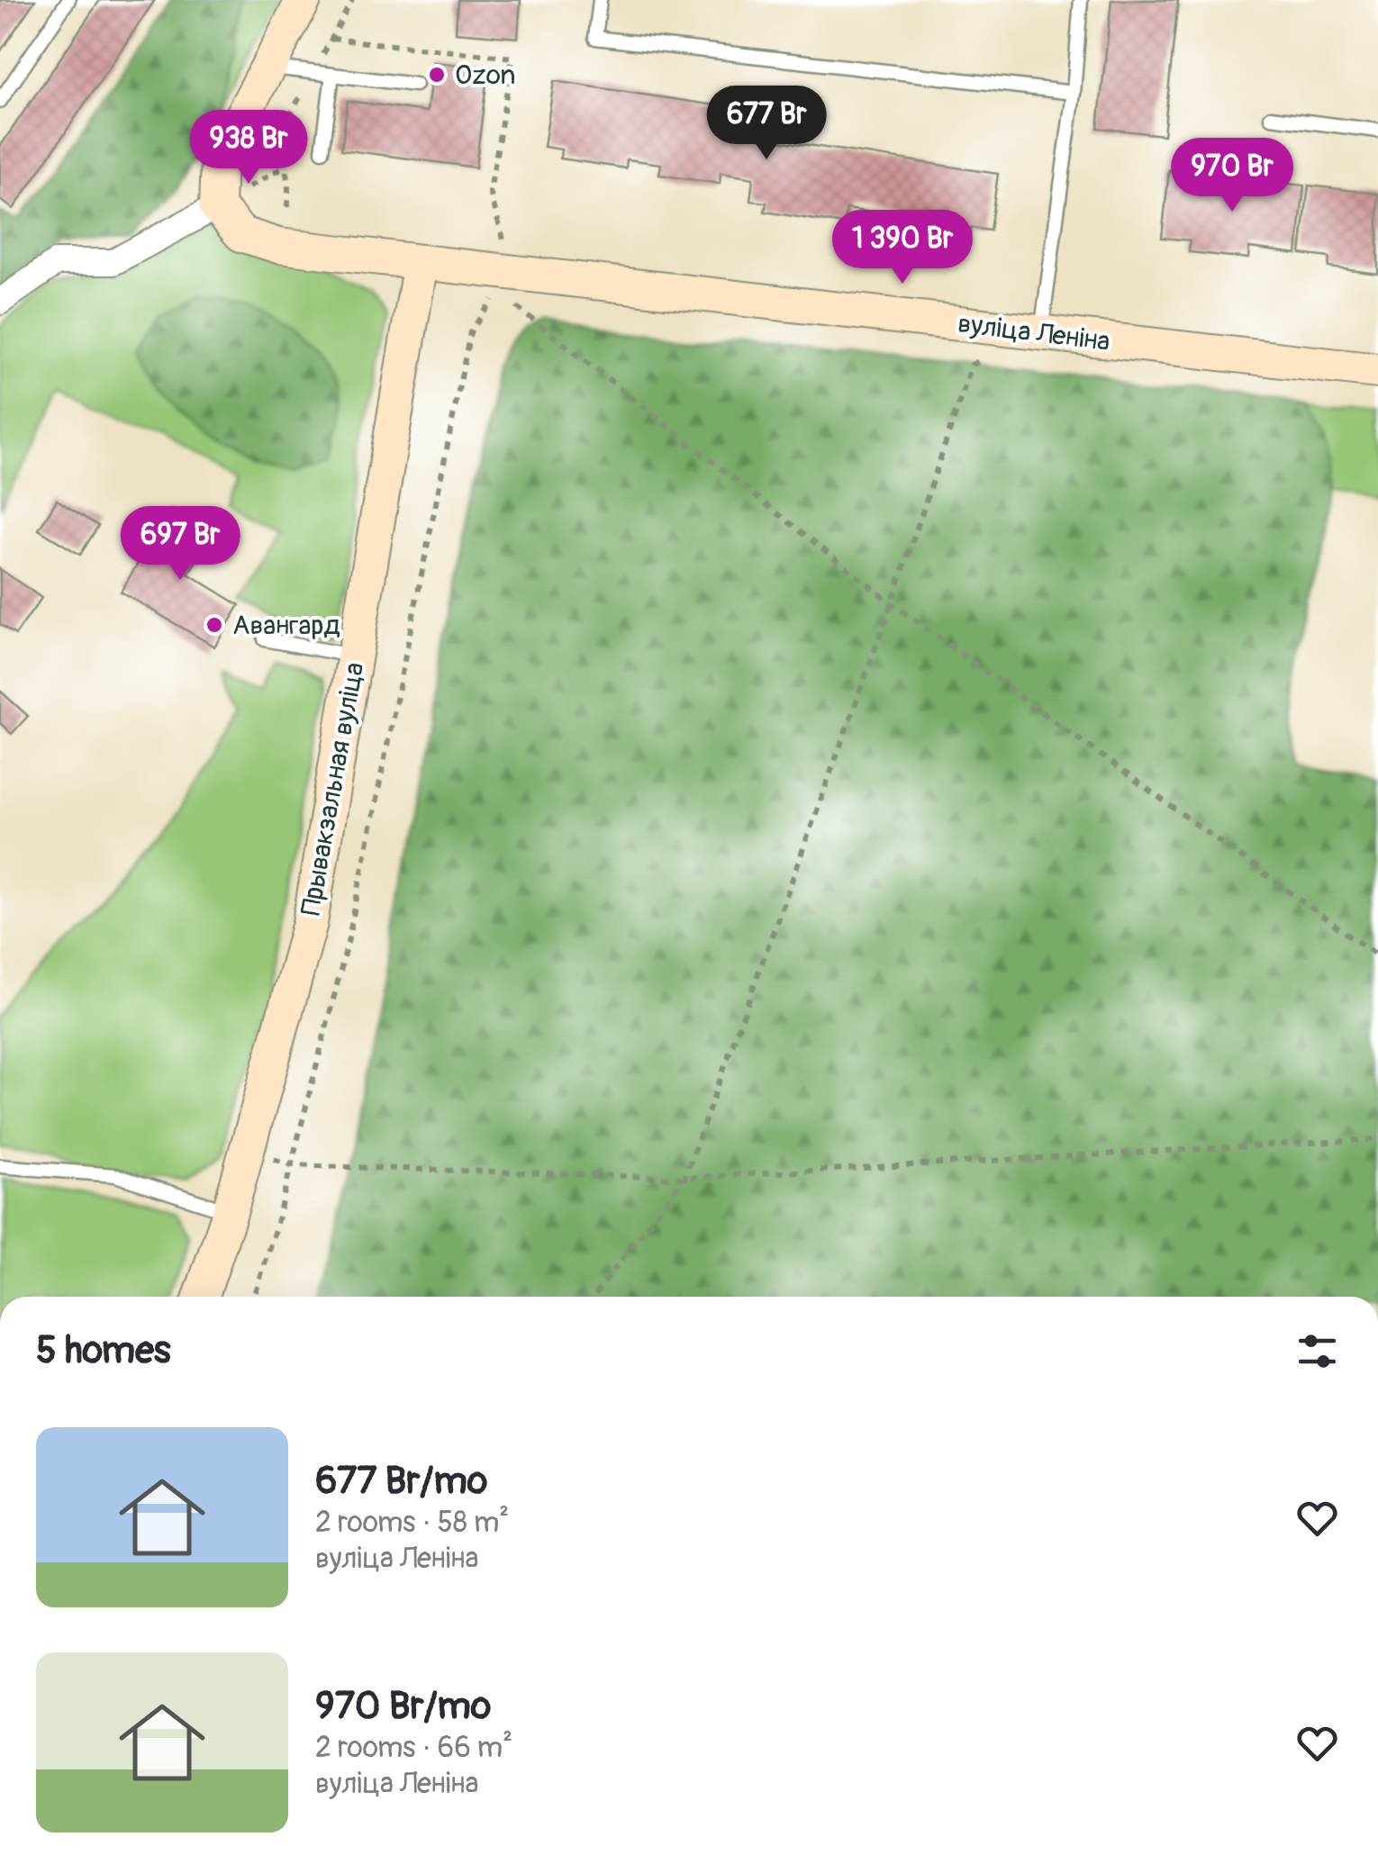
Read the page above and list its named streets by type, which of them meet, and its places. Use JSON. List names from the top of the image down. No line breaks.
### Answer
{"streets":{"street":["вуліца Леніна","Прывакзальная вуліца"]},"crossings":[["вуліца Леніна","Прывакзальная вуліца"]],"places":["Ozon","Авангард"],"page":{"price":["677 Br","938 Br","970 Br","1 390 Br","697 Br"],"heading":"5 homes","list":[{"name":"677 Br/mo","note":"2 rooms · 58 m² · вуліца Леніна"},{"name":"970 Br/mo","note":"2 rooms · 66 m² · вуліца Леніна"}]}}
